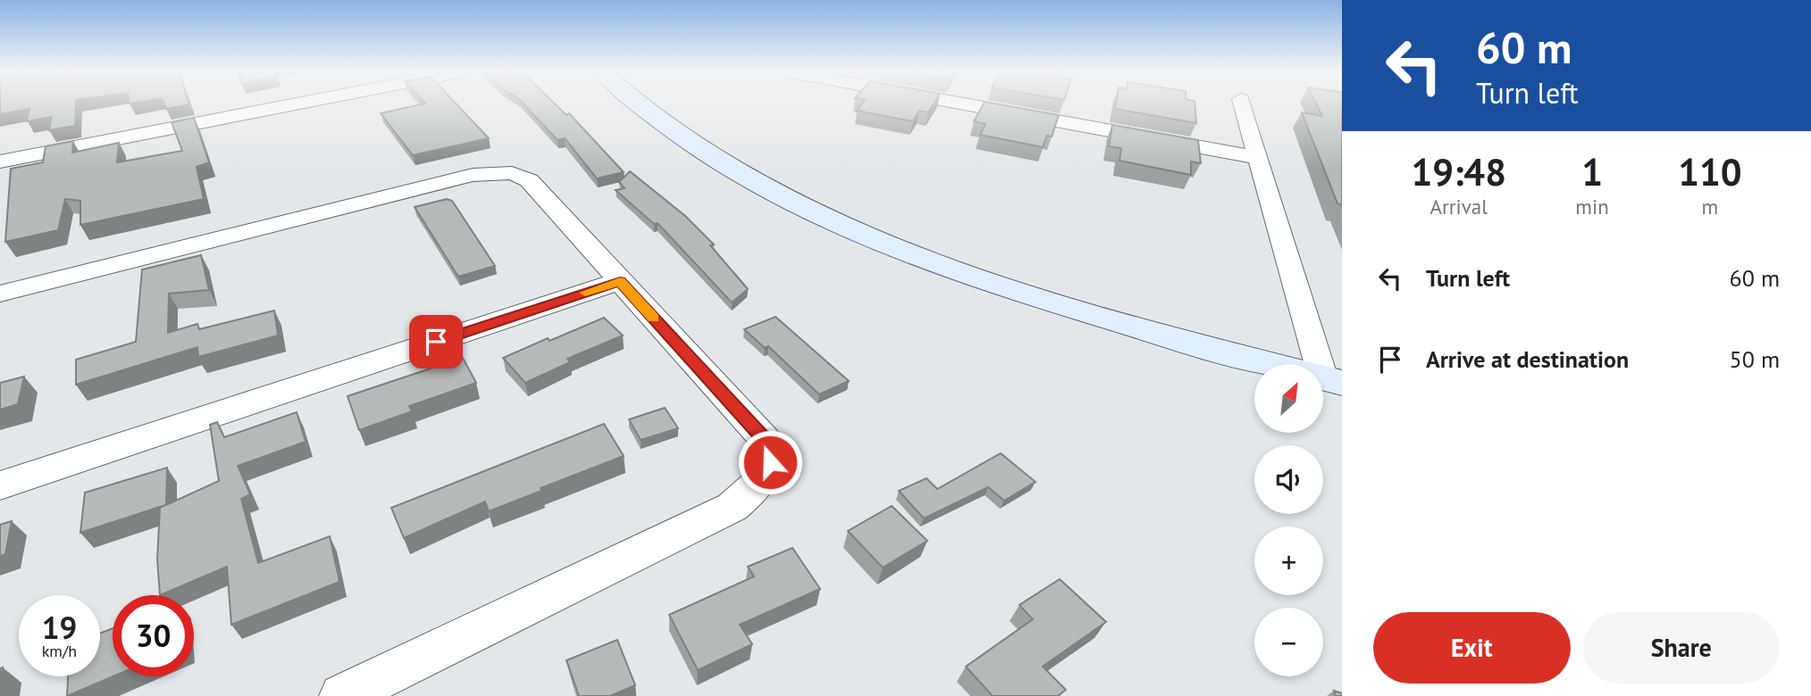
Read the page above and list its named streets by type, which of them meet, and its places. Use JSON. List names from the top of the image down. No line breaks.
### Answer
{"north":"top right","page":{"turn":["60 m","Turn left"],"eta":["19:48","Arrival","1","min","110","m"],"list":[{"name":"Turn left","value":"60 m"},{"name":"Arrive at destination","value":"50 m"}],"map_buttons":["+","−"],"speed":"19 km/h","limit":"30","buttons":["Exit","Share"]}}
